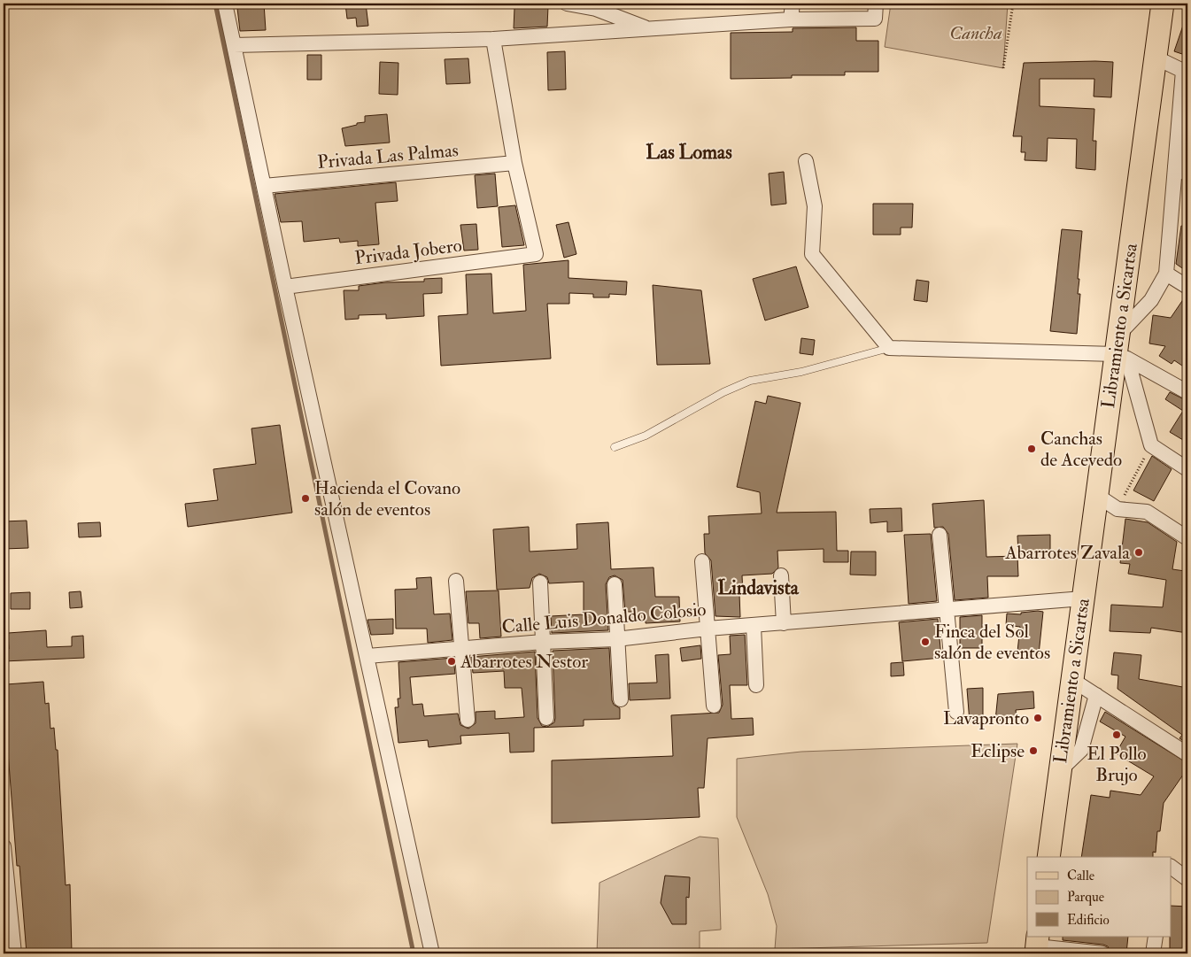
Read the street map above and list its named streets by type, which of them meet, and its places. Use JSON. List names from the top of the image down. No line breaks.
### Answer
{"streets":{"main road":["Libramiento a Sicartsa"],"street":["Privada Las Palmas","Privada Jobero","Calle Luis Donaldo Colosio"]},"crossings":[["Privada Las Palmas","Privada Jobero"],["Libramiento a Sicartsa","Calle Luis Donaldo Colosio"]],"districts":["Las Lomas","Lindavista"],"parks":["Cancha"],"places":["Canchas de Acevedo","Hacienda el Covano salón de eventos","Abarrotes Zavala","Finca del Sol salón de eventos","Abarrotes Nestor","Lavapronto","El Pollo Brujo","Eclipse"],"legend":["Calle","Parque","Edificio"]}
